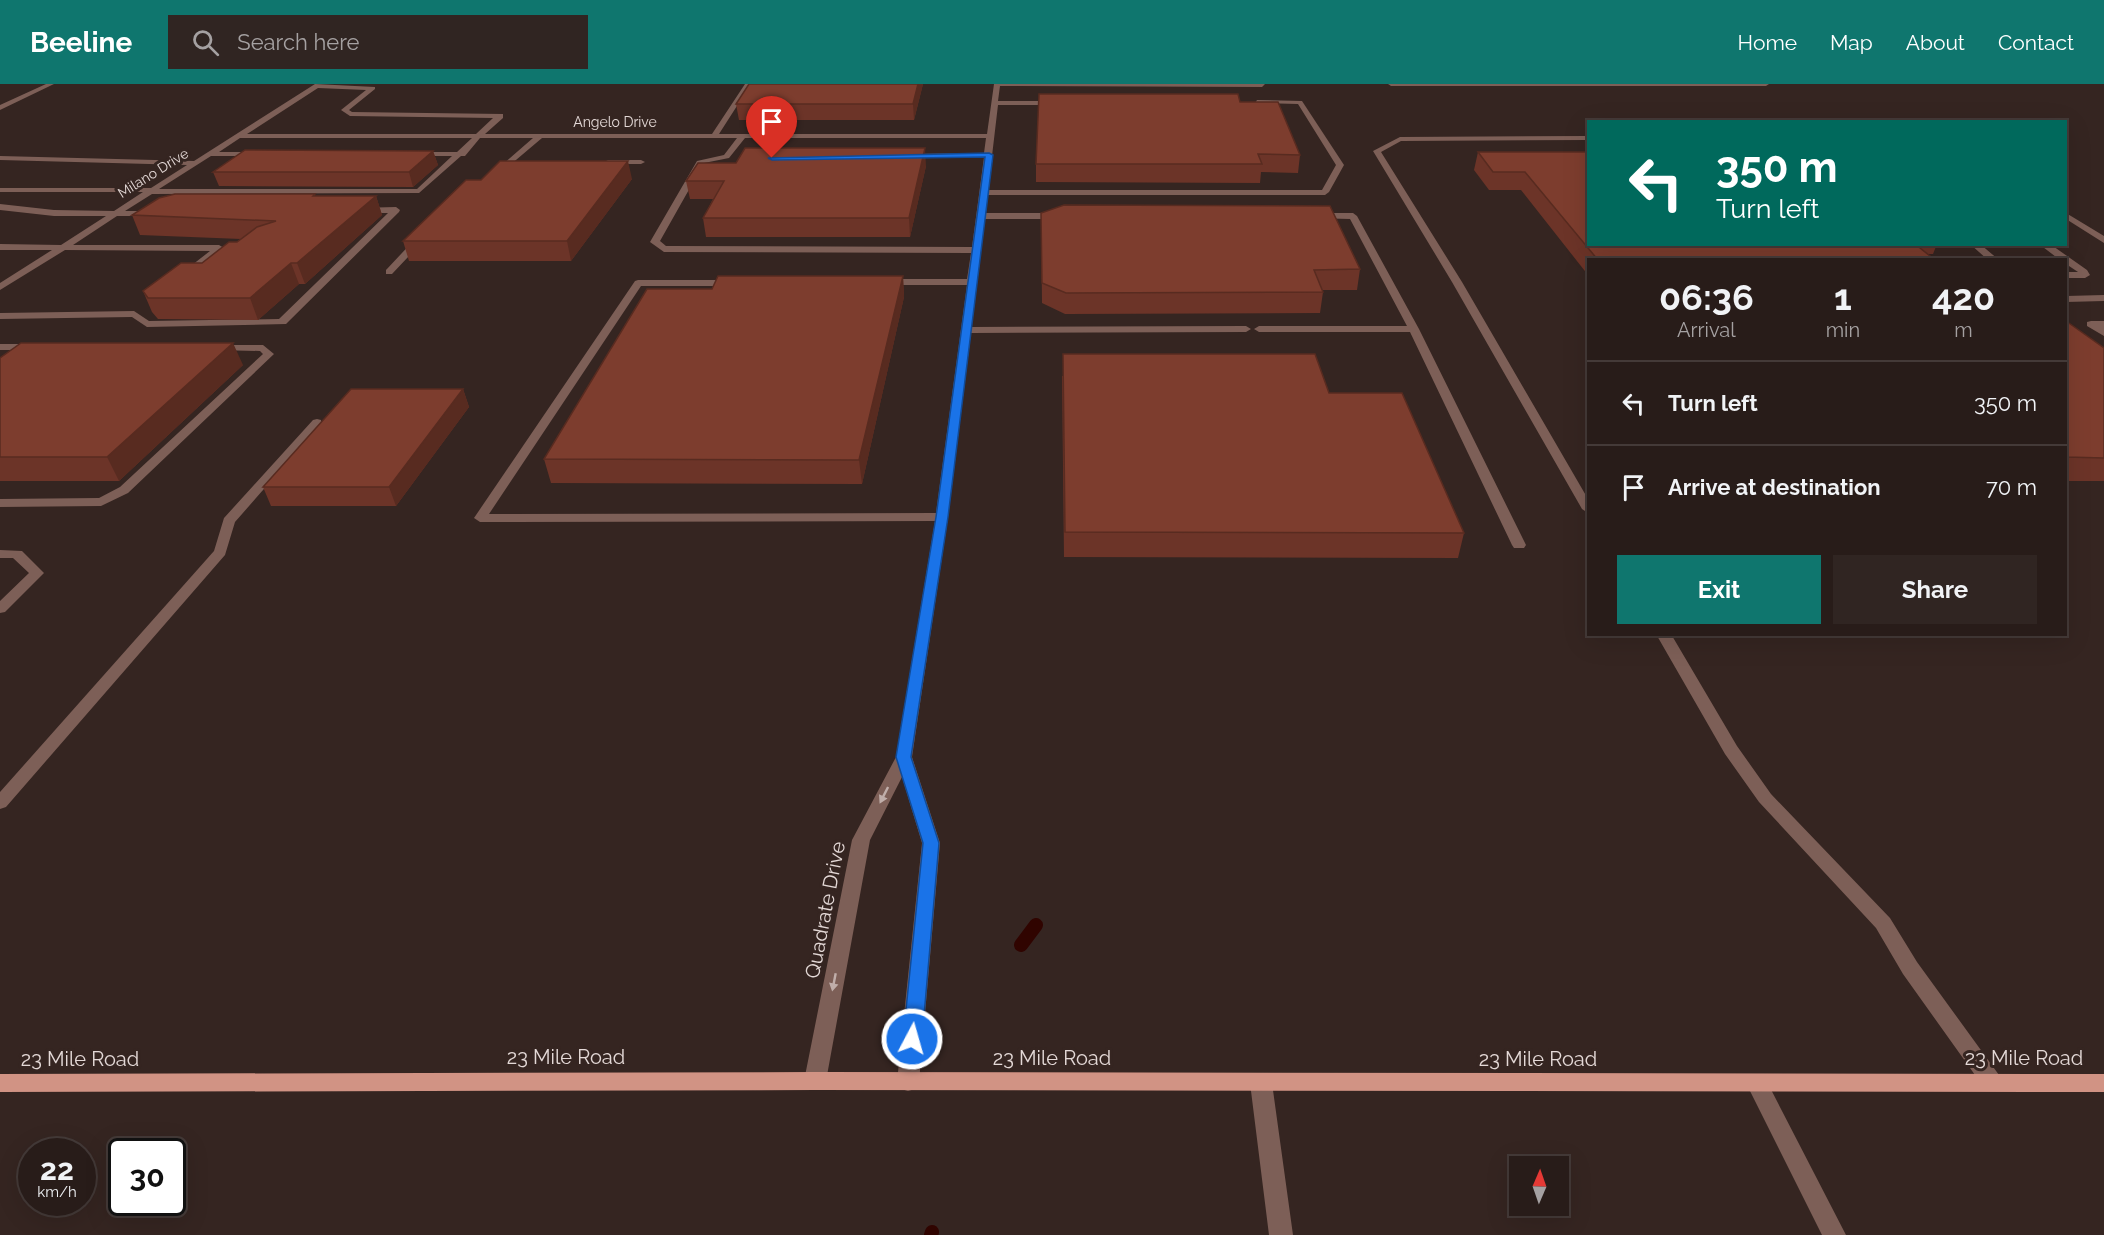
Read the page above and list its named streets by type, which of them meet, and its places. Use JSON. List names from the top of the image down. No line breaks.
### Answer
{"streets":{"main road":["23 Mile Road"],"street":["Angelo Drive","Milano Drive","Quadrate Drive"]},"crossings":[["Angelo Drive","Milano Drive"],["Angelo Drive","Quadrate Drive"],["Quadrate Drive","23 Mile Road"]],"north":"top","page":{"header":"Beeline","search":"Search here","nav":["Home","Map","About","Contact"],"turn":["350 m","Turn left"],"eta":["06:36","Arrival","1","min","420","m"],"list":[{"name":"Turn left","value":"350 m"},{"name":"Arrive at destination","value":"70 m"}],"buttons":["Exit","Share"],"speed":"22 km/h","limit":"30"}}
